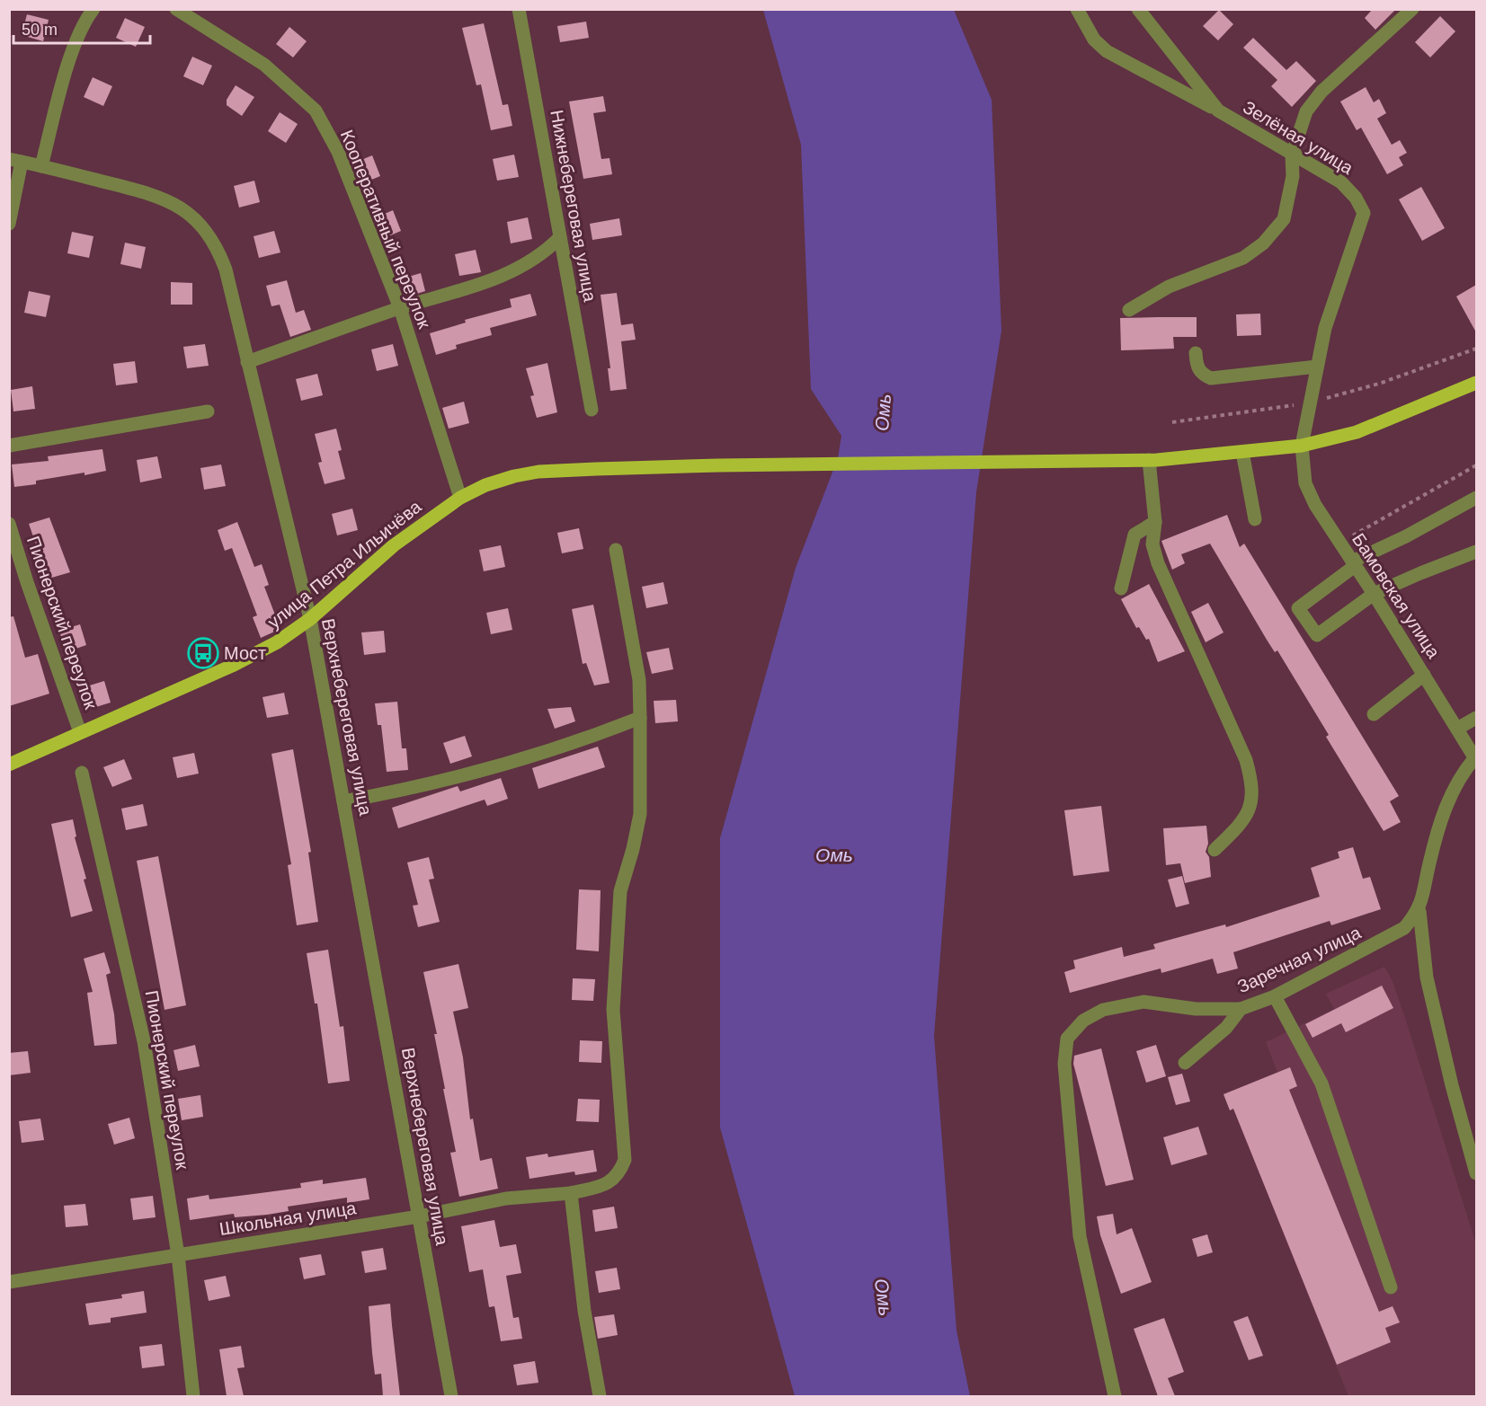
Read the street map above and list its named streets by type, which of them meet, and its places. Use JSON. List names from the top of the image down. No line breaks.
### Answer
{"streets":{"main road":["улица Петра Ильичёва"],"street":["Зелёная улица","Нижнебереговая улица","Кооперативный переулок","Бамовская улица","Пионерский переулок","Верхнебереговая улица","Заречная улица","Школьная улица"]},"crossings":[["Зелёная улица","улица Петра Ильичёва"],["Зелёная улица","Бамовская улица"],["Кооперативный переулок","улица Петра Ильичёва"],["улица Петра Ильичёва","Бамовская улица"],["улица Петра Ильичёва","Пионерский переулок"],["улица Петра Ильичёва","Верхнебереговая улица"],["Пионерский переулок","Школьная улица"],["Верхнебереговая улица","Школьная улица"]],"water":["Омь"],"places":{"bus stop":["Мост"]},"scale_bar":"50 m"}
